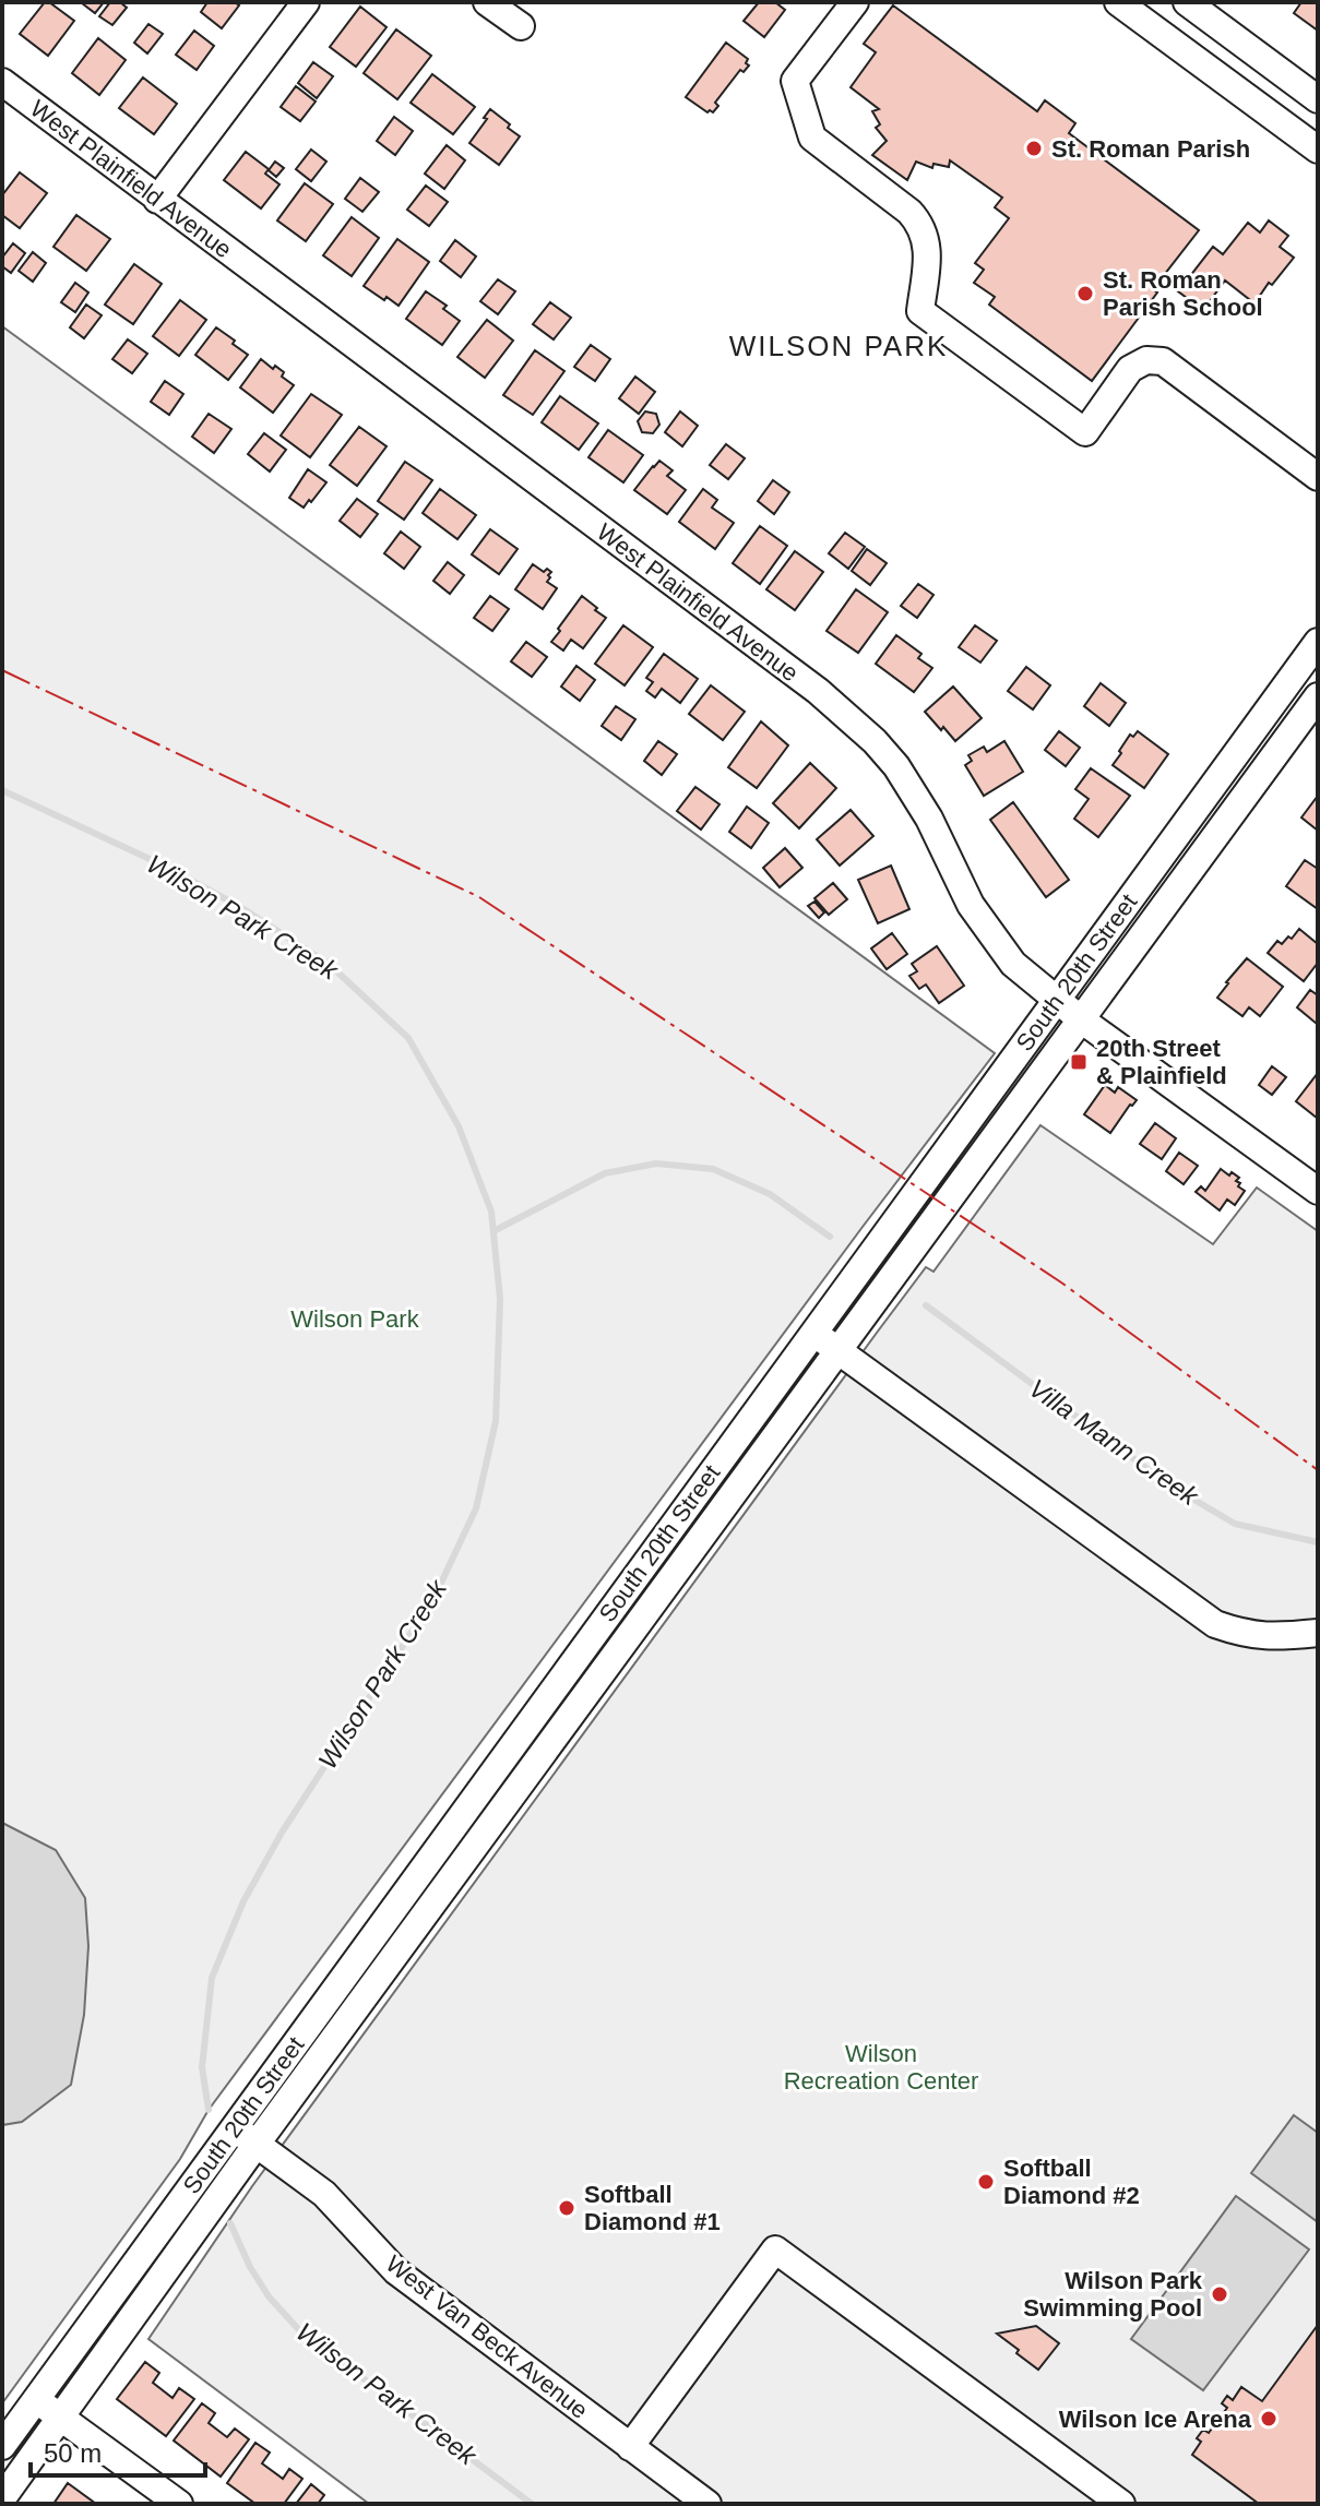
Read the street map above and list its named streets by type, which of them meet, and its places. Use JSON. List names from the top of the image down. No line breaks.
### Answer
{"streets":{"street":["West Plainfield Avenue","South 20th Street","West Van Beck Avenue"]},"crossings":[["West Plainfield Avenue","South 20th Street"],["South 20th Street","West Van Beck Avenue"]],"districts":["WILSON PARK"],"water":["Wilson Park Creek","Villa Mann Creek"],"parks":["Wilson Park","Wilson Recreation Center"],"places":{"other":["St. Roman Parish","St. Roman Parish School","Softball Diamond #2","Softball Diamond #1","Wilson Park Swimming Pool","Wilson Ice Arena"],"transit":["20th Street & Plainfield"]},"scale_bar":"50 m"}
